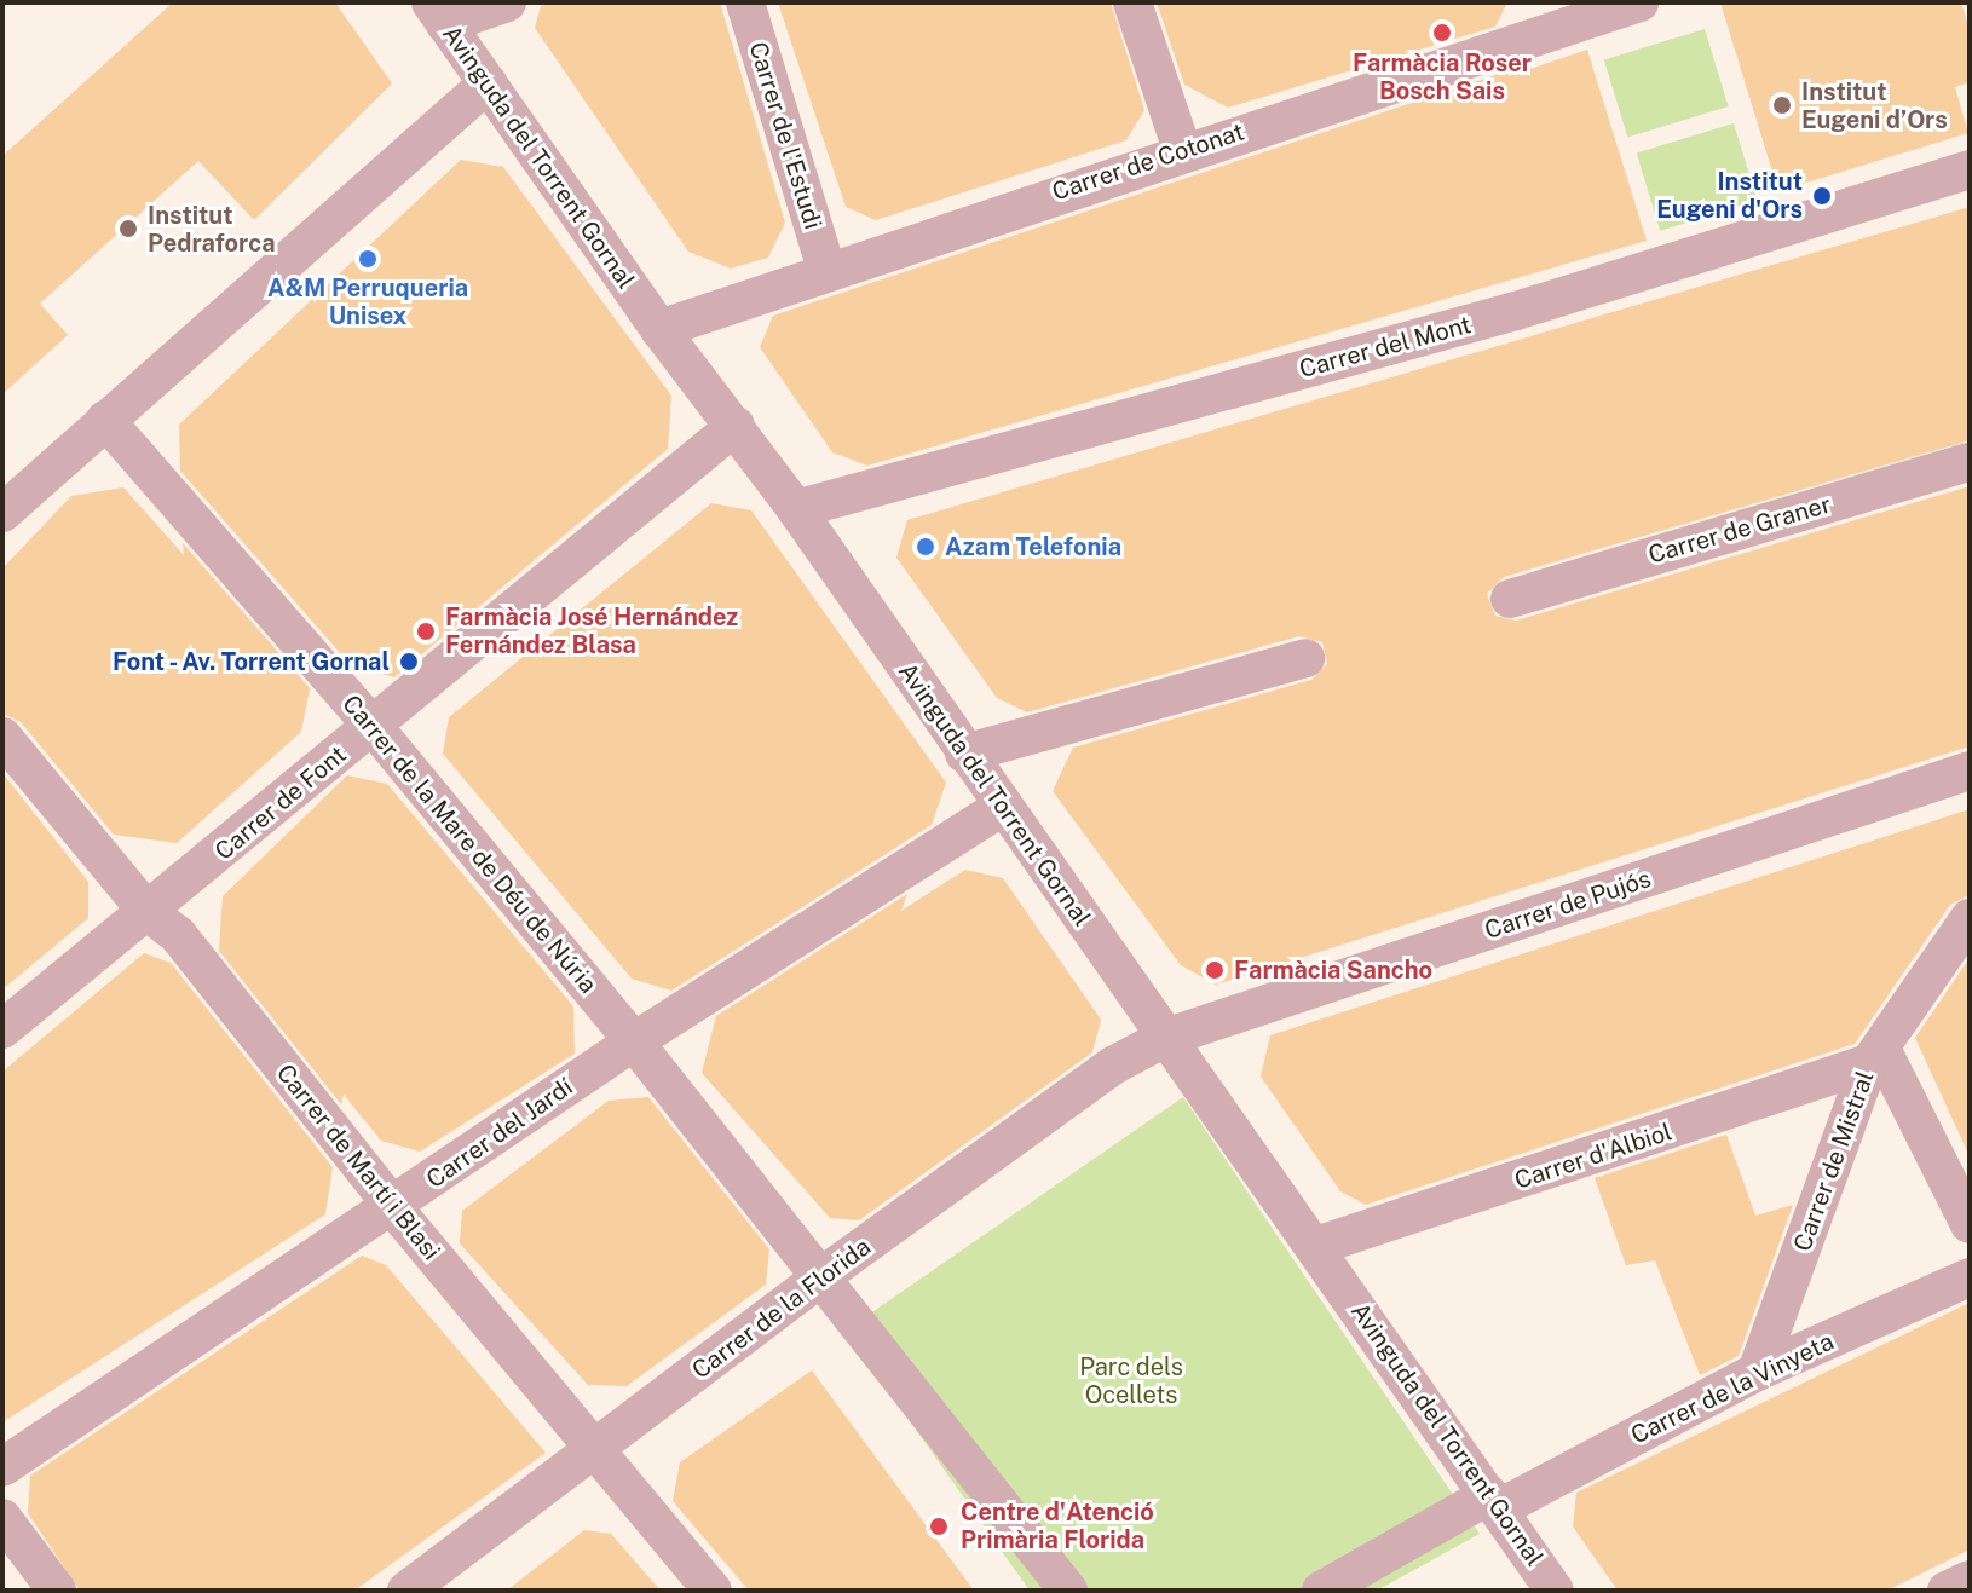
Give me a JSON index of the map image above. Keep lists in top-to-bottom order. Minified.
{"streets":{"street":["Carrer de l'Estudi","Avinguda del Torrent Gornal","Carrer de Cotonat","Carrer del Mont","Carrer de Graner","Carrer de Font","Carrer de la Mare de Déu de Núria","Carrer de Pujós","Carrer del Jardí","Carrer d'Albiol","Carrer de Mistral","Carrer de Martí i Blasi","Carrer de la Florida","Carrer de la Vinyeta"]},"crossings":[["Carrer de l'Estudi","Carrer de Cotonat"],["Avinguda del Torrent Gornal","Carrer de Cotonat"],["Avinguda del Torrent Gornal","Carrer del Mont"],["Avinguda del Torrent Gornal","Carrer de Font"],["Avinguda del Torrent Gornal","Carrer de Pujós"],["Avinguda del Torrent Gornal","Carrer del Jardí"],["Avinguda del Torrent Gornal","Carrer d'Albiol"],["Avinguda del Torrent Gornal","Carrer de la Florida"],["Avinguda del Torrent Gornal","Carrer de la Vinyeta"],["Carrer de Font","Carrer de la Mare de Déu de Núria"],["Carrer de Font","Carrer de Martí i Blasi"],["Carrer de la Mare de Déu de Núria","Carrer del Jardí"],["Carrer de la Mare de Déu de Núria","Carrer de la Florida"],["Carrer de Pujós","Carrer de la Florida"],["Carrer del Jardí","Carrer de Martí i Blasi"],["Carrer d'Albiol","Carrer de Mistral"],["Carrer de Mistral","Carrer de la Vinyeta"],["Carrer de Martí i Blasi","Carrer de la Florida"]],"parks":["Parc dels Ocellets"],"places":["Farmàcia Roser Bosch Sais","Institut Eugeni d’Ors","Institut Eugeni d'Ors","Institut Pedraforca","A&M Perruqueria Unisex","Azam Telefonia","Farmàcia José Hernández Fernández Blasa","Font - Av. Torrent Gornal","Farmàcia Sancho","Centre d'Atenció Primària Florida"]}
